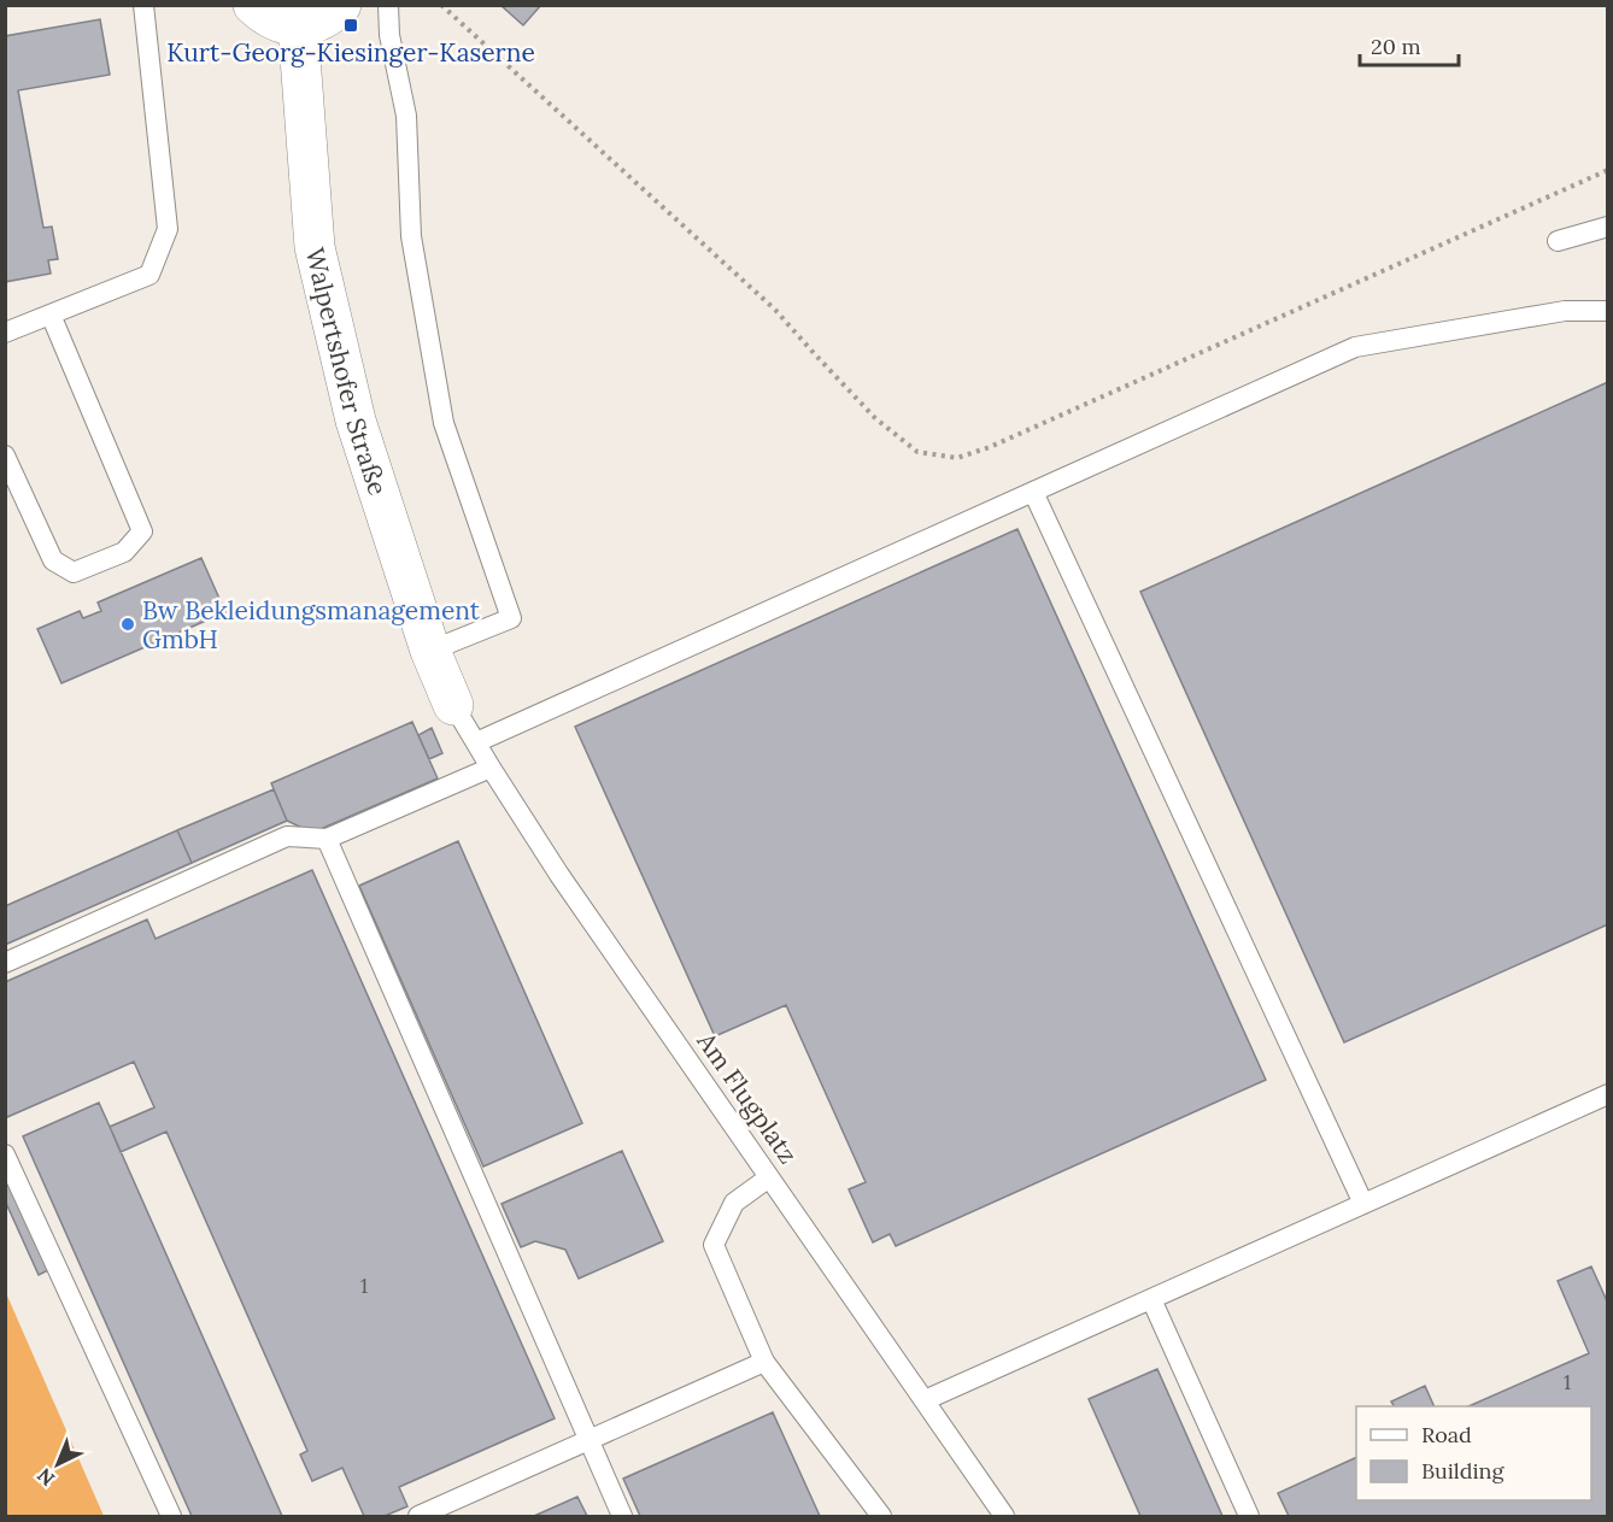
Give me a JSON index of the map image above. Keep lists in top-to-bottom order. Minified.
{"streets":{"street":["Walpertshofer Straße"],"lane":["Am Flugplatz"]},"crossings":[["Walpertshofer Straße","Am Flugplatz"]],"places":{"transit":["Kurt-Georg-Kiesinger-Kaserne"],"other":["Bw Bekleidungsmanagement GmbH"]},"house_numbers":["1","1"],"legend":["Road","Building"],"scale_bar":"20 m","north":"bottom left"}
